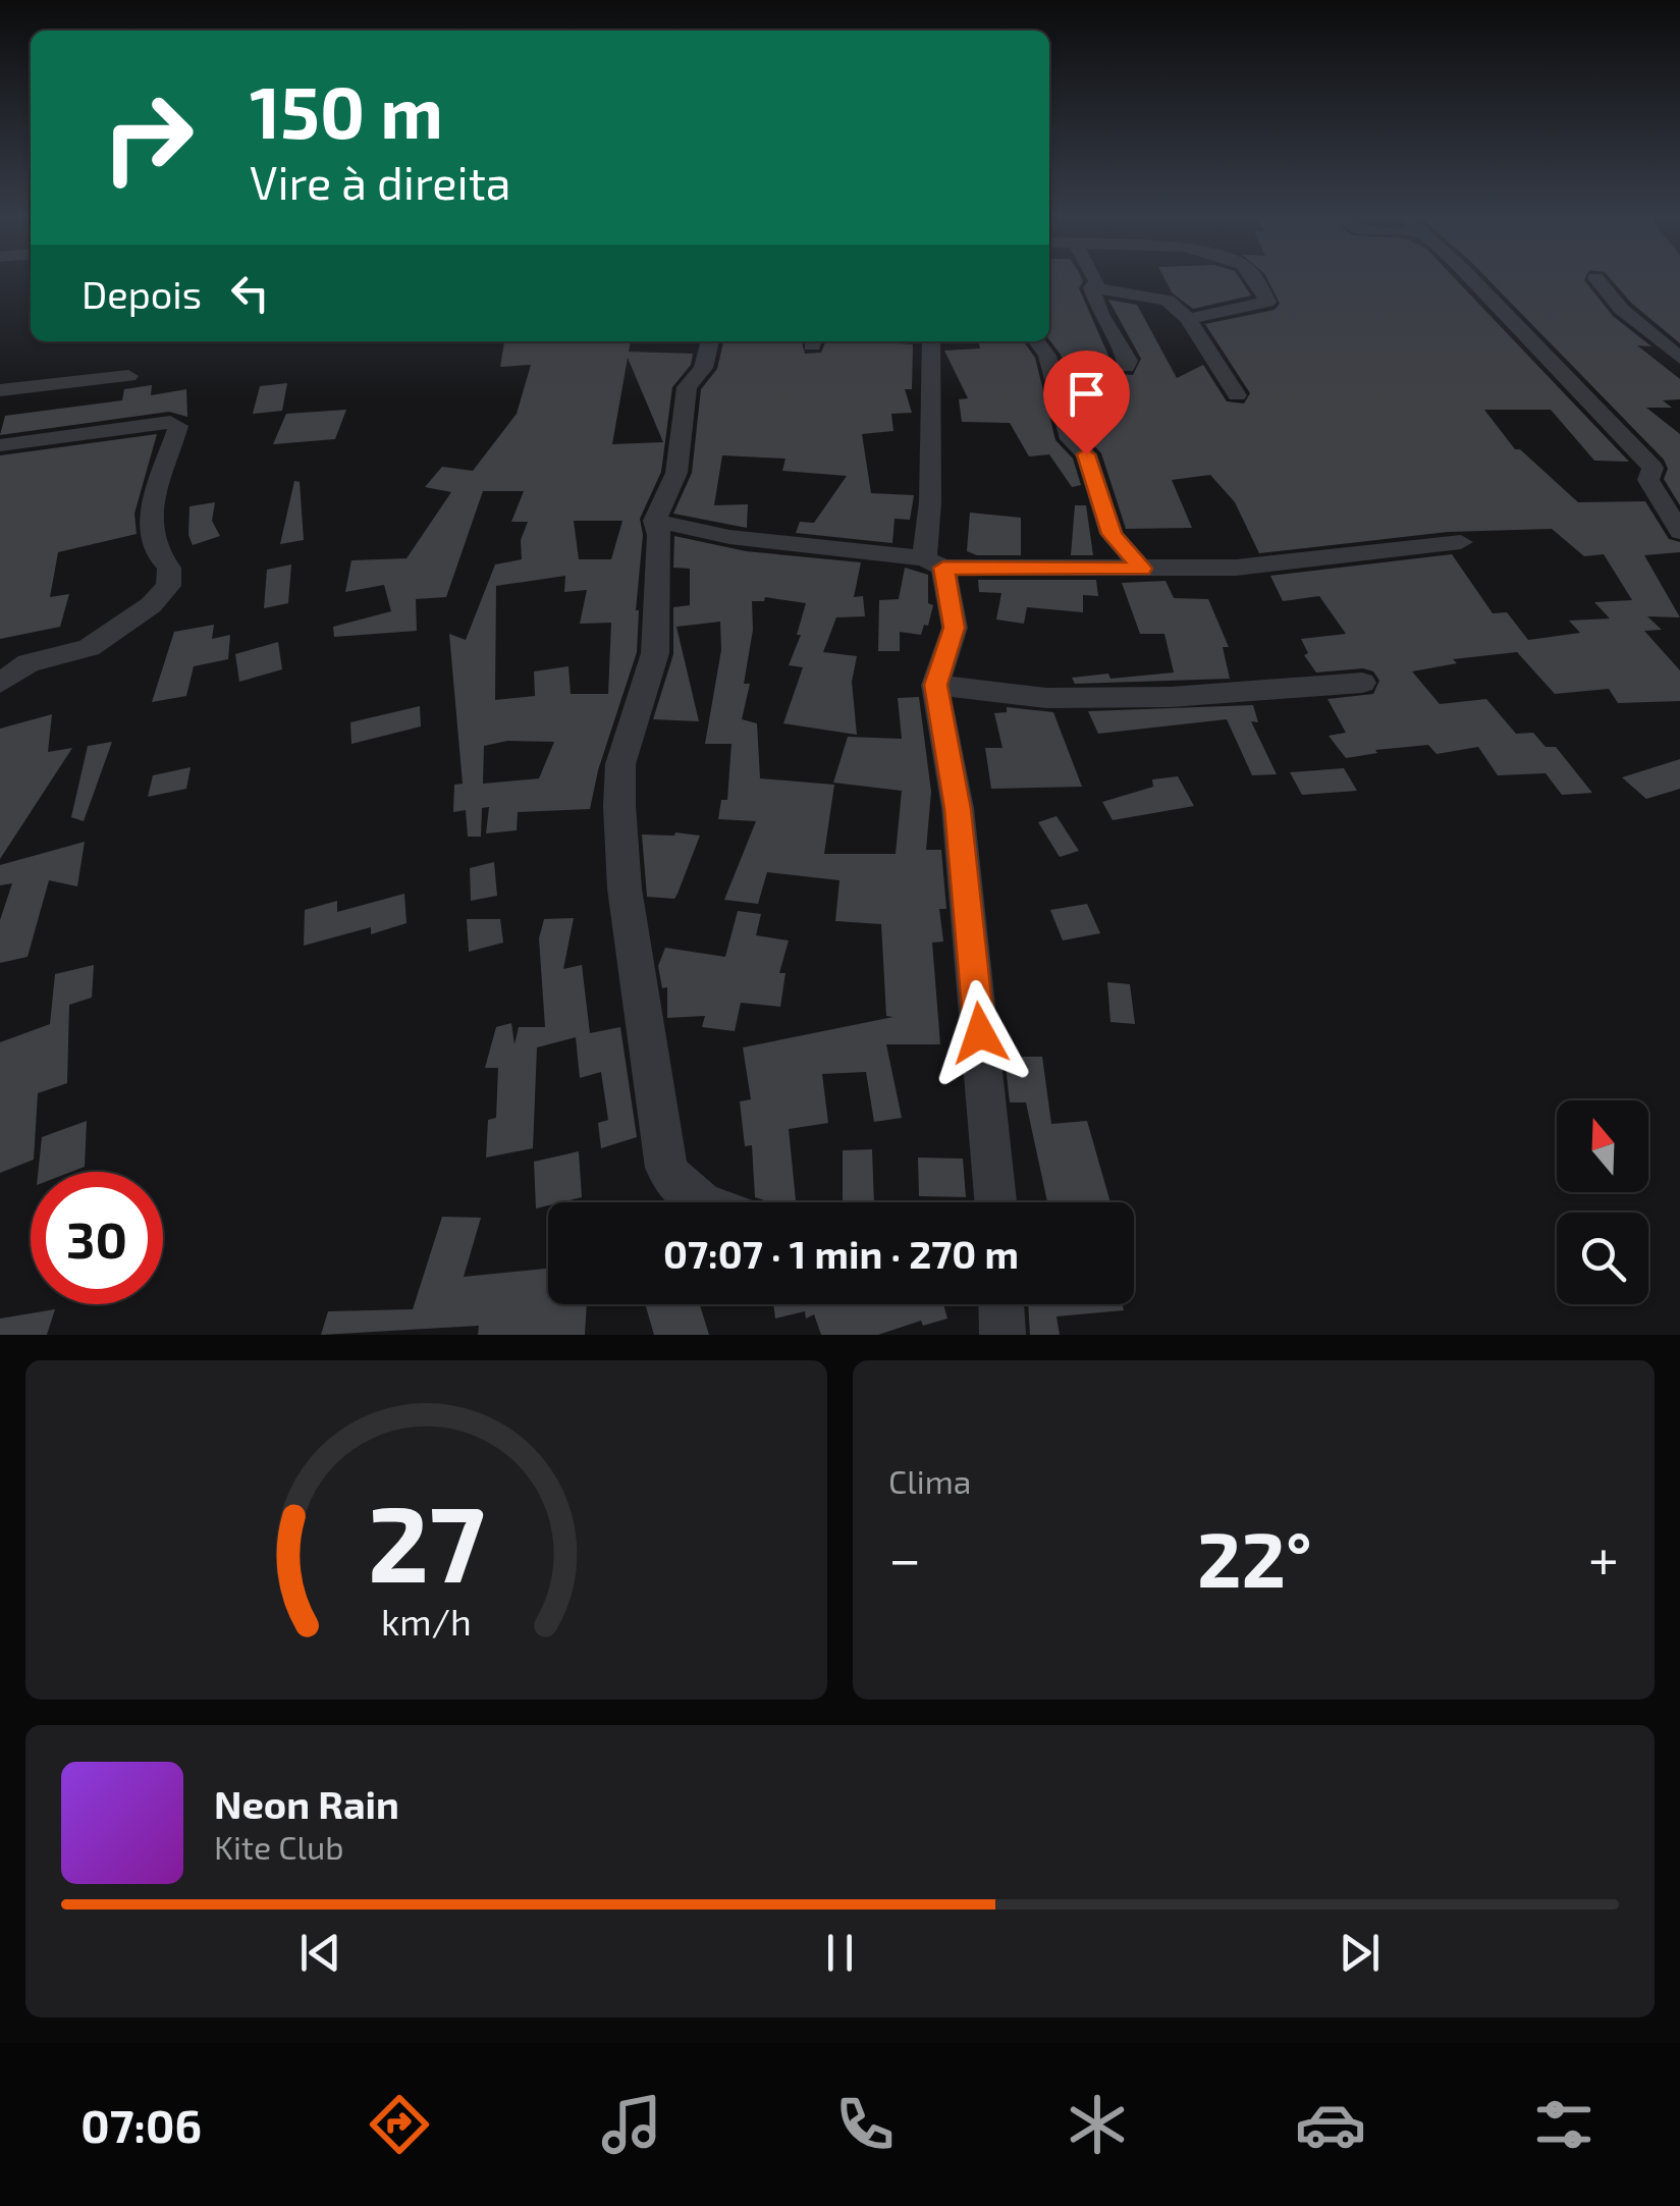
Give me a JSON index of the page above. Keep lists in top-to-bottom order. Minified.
{"north":"top","page":{"turn":["150 m","Vire à direita"],"then":"Depois","limit":"30","trip":"07:07 · 1 min · 270 m","tile":"Clima","heat":["−","22°","+"],"song":["Neon Rain","Kite Club"],"tabs":"07:06","gauge":["27","km/h"]}}
